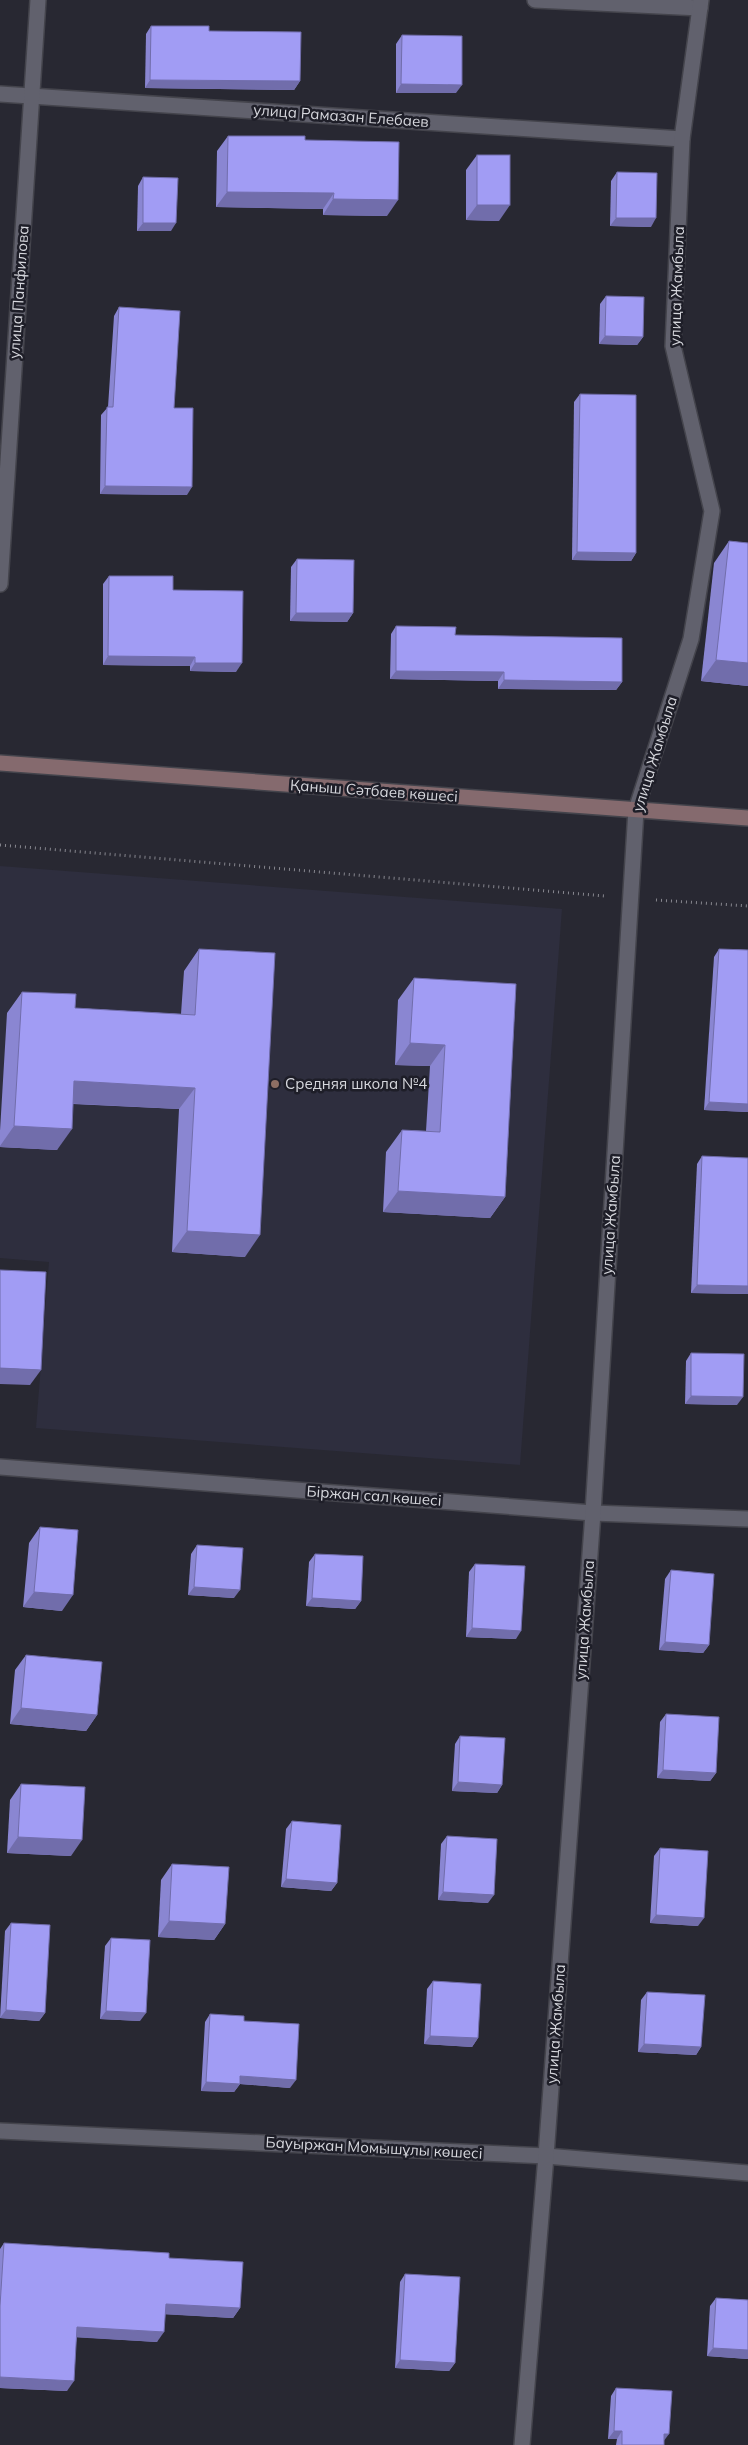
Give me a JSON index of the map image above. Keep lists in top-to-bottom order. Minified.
{"streets":{"street":["улица Рамазан Елебаев","улица Жамбыла","улица Панфилова","Қаныш Сәтбаев көшесі","Біржан сал көшесі","Бауыржан Момышұлы көшесі"]},"crossings":[["улица Рамазан Елебаев","улица Жамбыла"],["улица Рамазан Елебаев","улица Панфилова"],["улица Жамбыла","Қаныш Сәтбаев көшесі"],["улица Жамбыла","Біржан сал көшесі"],["улица Жамбыла","Бауыржан Момышұлы көшесі"]],"places":["Средняя школа №4"]}
